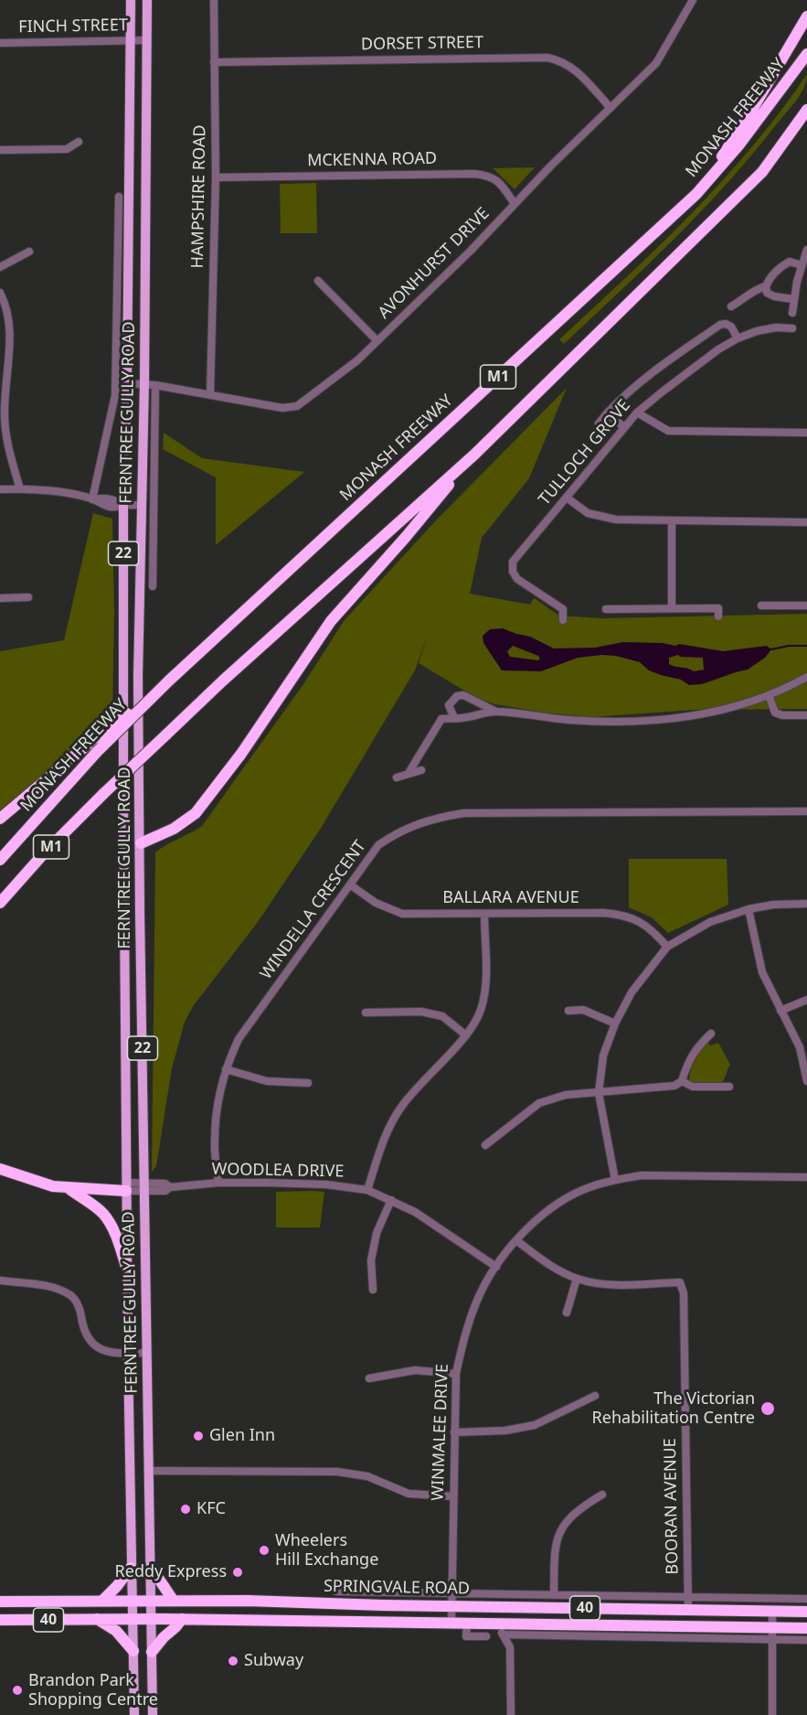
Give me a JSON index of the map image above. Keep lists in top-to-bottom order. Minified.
{"streets":{"highway":["MONASH FREEWAY","M1","SPRINGVALE ROAD","40"],"main road":["FERNTREE GULLY ROAD","22"],"street":["FINCH STREET","DORSET STREET","MCKENNA ROAD","HAMPSHIRE ROAD","AVONHURST DRIVE","TULLOCH GROVE","BALLARA AVENUE","WINDELLA CRESCENT","WOODLEA DRIVE","WINMALEE DRIVE","BOORAN AVENUE"]},"crossings":[["FINCH STREET","FERNTREE GULLY ROAD"],["DORSET STREET","HAMPSHIRE ROAD"],["DORSET STREET","AVONHURST DRIVE"],["MCKENNA ROAD","HAMPSHIRE ROAD"],["MCKENNA ROAD","AVONHURST DRIVE"],["HAMPSHIRE ROAD","AVONHURST DRIVE"],["AVONHURST DRIVE","FERNTREE GULLY ROAD"],["FERNTREE GULLY ROAD","WOODLEA DRIVE"],["FERNTREE GULLY ROAD","SPRINGVALE ROAD"],["BALLARA AVENUE","WINDELLA CRESCENT"],["WINDELLA CRESCENT","WOODLEA DRIVE"],["WOODLEA DRIVE","WINMALEE DRIVE"],["WINMALEE DRIVE","BOORAN AVENUE"],["WINMALEE DRIVE","SPRINGVALE ROAD"],["BOORAN AVENUE","SPRINGVALE ROAD"]],"places":["The Victorian Rehabilitation Centre","Glen Inn","KFC","Wheelers Hill Exchange","Reddy Express","Subway","Brandon Park Shopping Centre"]}
